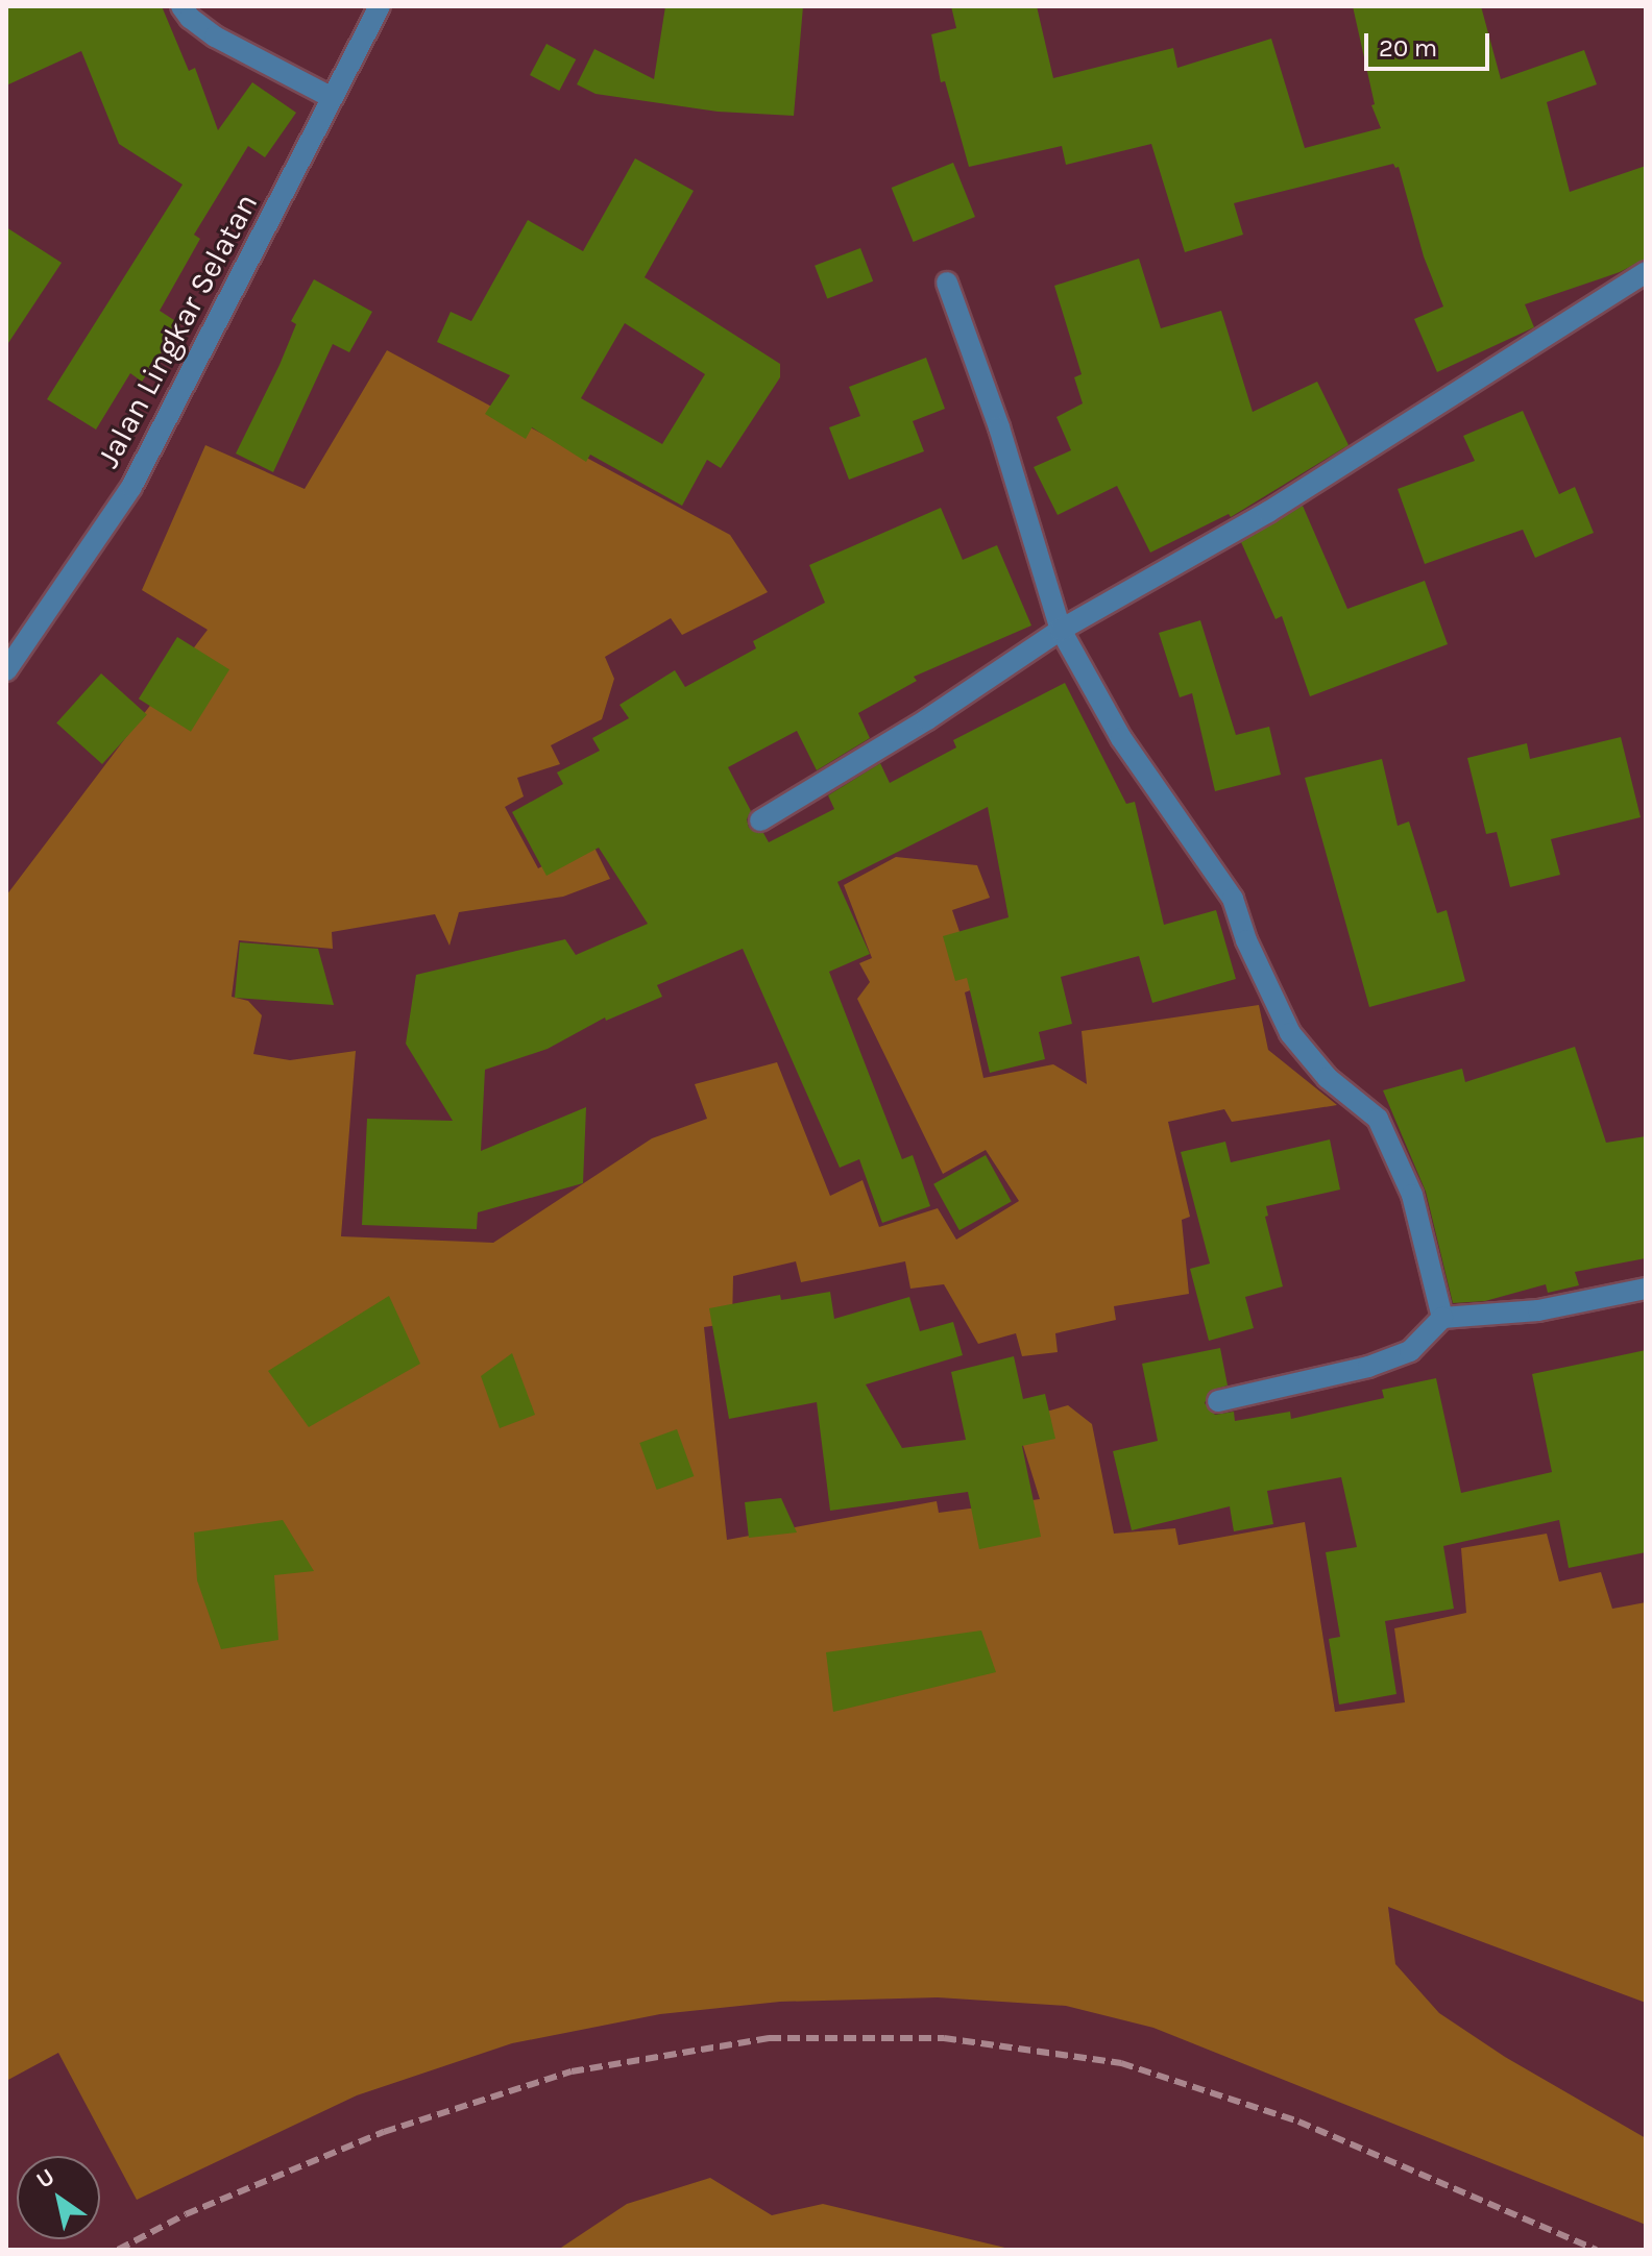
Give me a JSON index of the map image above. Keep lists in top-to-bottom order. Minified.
{"streets":{"street":["Jalan Lingkar Selatan"]},"scale_bar":"20 m","north":"top left"}
